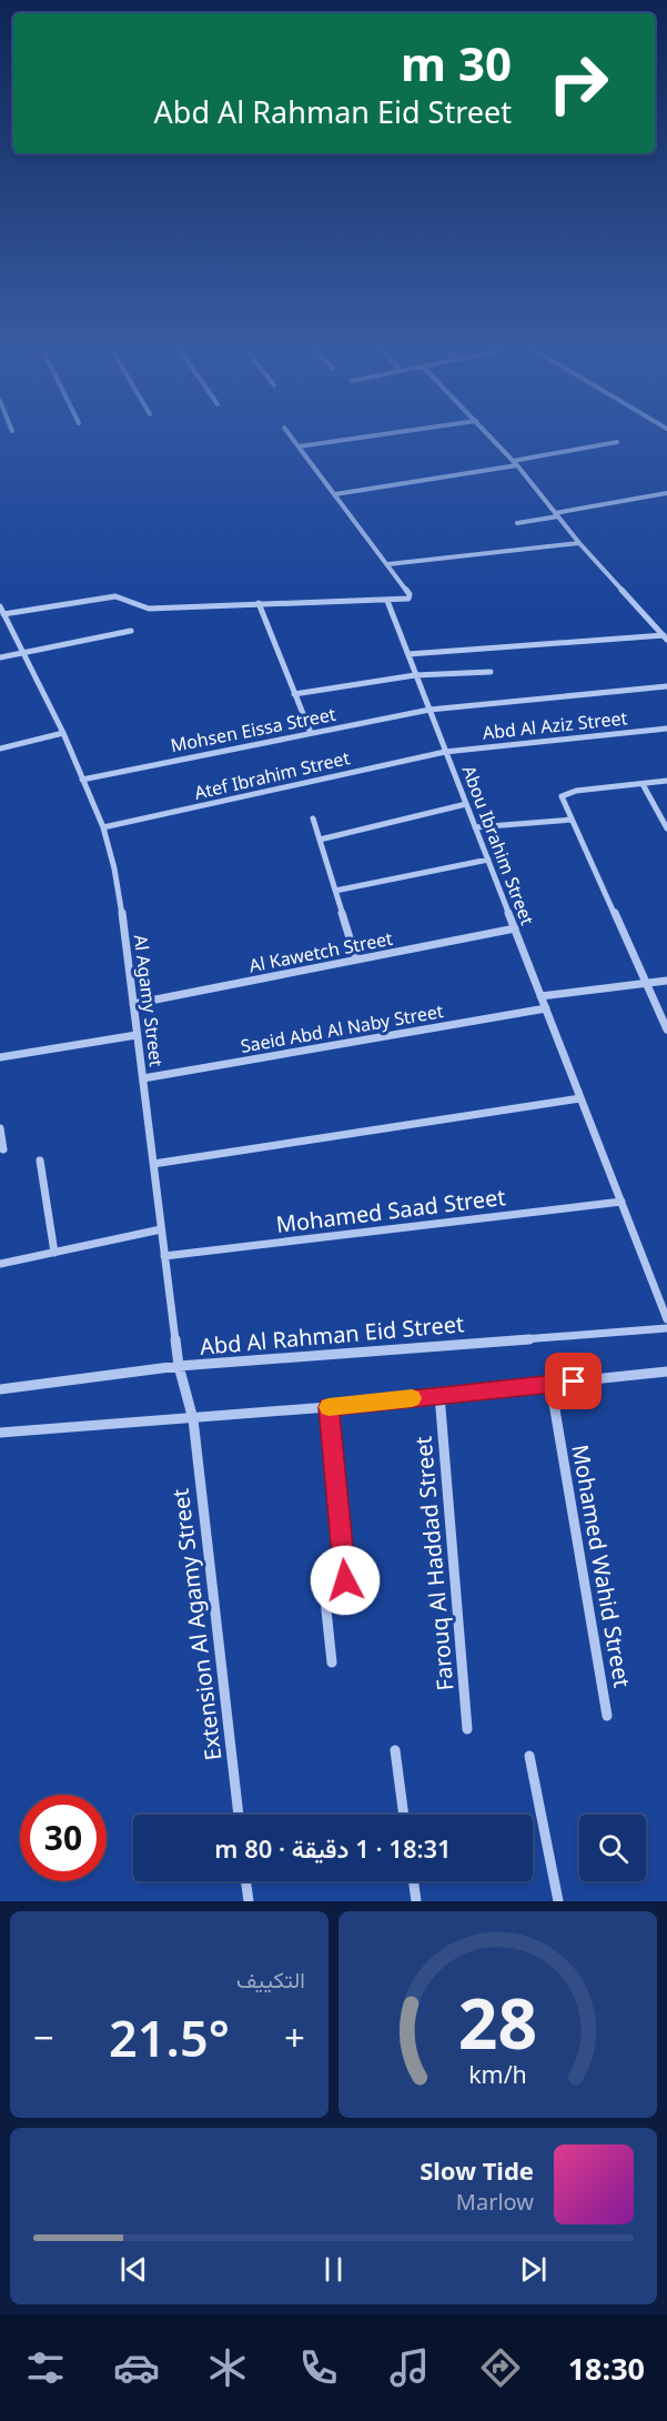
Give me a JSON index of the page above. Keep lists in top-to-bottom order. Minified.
{"streets":{"street":["Abd Al Aziz Street","Mohsen Eissa Street","Atef Ibrahim Street","Abou Ibrahim Street","Al Kawetch Street","Al Agamy Street","Saeid Abd Al Naby Street","Mohamed Saad Street","Abd Al Rahman Eid Street","Farouq Al Haddad Street","Mohamed Wahid Street","Extension Al Agamy Street"]},"crossings":[["Abd Al Aziz Street","Atef Ibrahim Street"],["Abd Al Aziz Street","Abou Ibrahim Street"],["Mohsen Eissa Street","Abou Ibrahim Street"],["Mohsen Eissa Street","Al Agamy Street"],["Atef Ibrahim Street","Abou Ibrahim Street"],["Atef Ibrahim Street","Al Agamy Street"],["Abou Ibrahim Street","Al Kawetch Street"],["Abou Ibrahim Street","Saeid Abd Al Naby Street"],["Abou Ibrahim Street","Mohamed Saad Street"],["Al Kawetch Street","Al Agamy Street"],["Al Agamy Street","Saeid Abd Al Naby Street"],["Al Agamy Street","Mohamed Saad Street"],["Al Agamy Street","Abd Al Rahman Eid Street"],["Al Agamy Street","Extension Al Agamy Street"]],"page":{"turn":["30 m","Abd Al Rahman Eid Street"],"limit":"30","trip":"18:31 · 1 دقيقة · 80 m","tile":"التكييف","heat":["−","21.5°","+"],"song":["Slow Tide","Marlow"],"tabs":"18:30","gauge":["28","km/h"]}}
